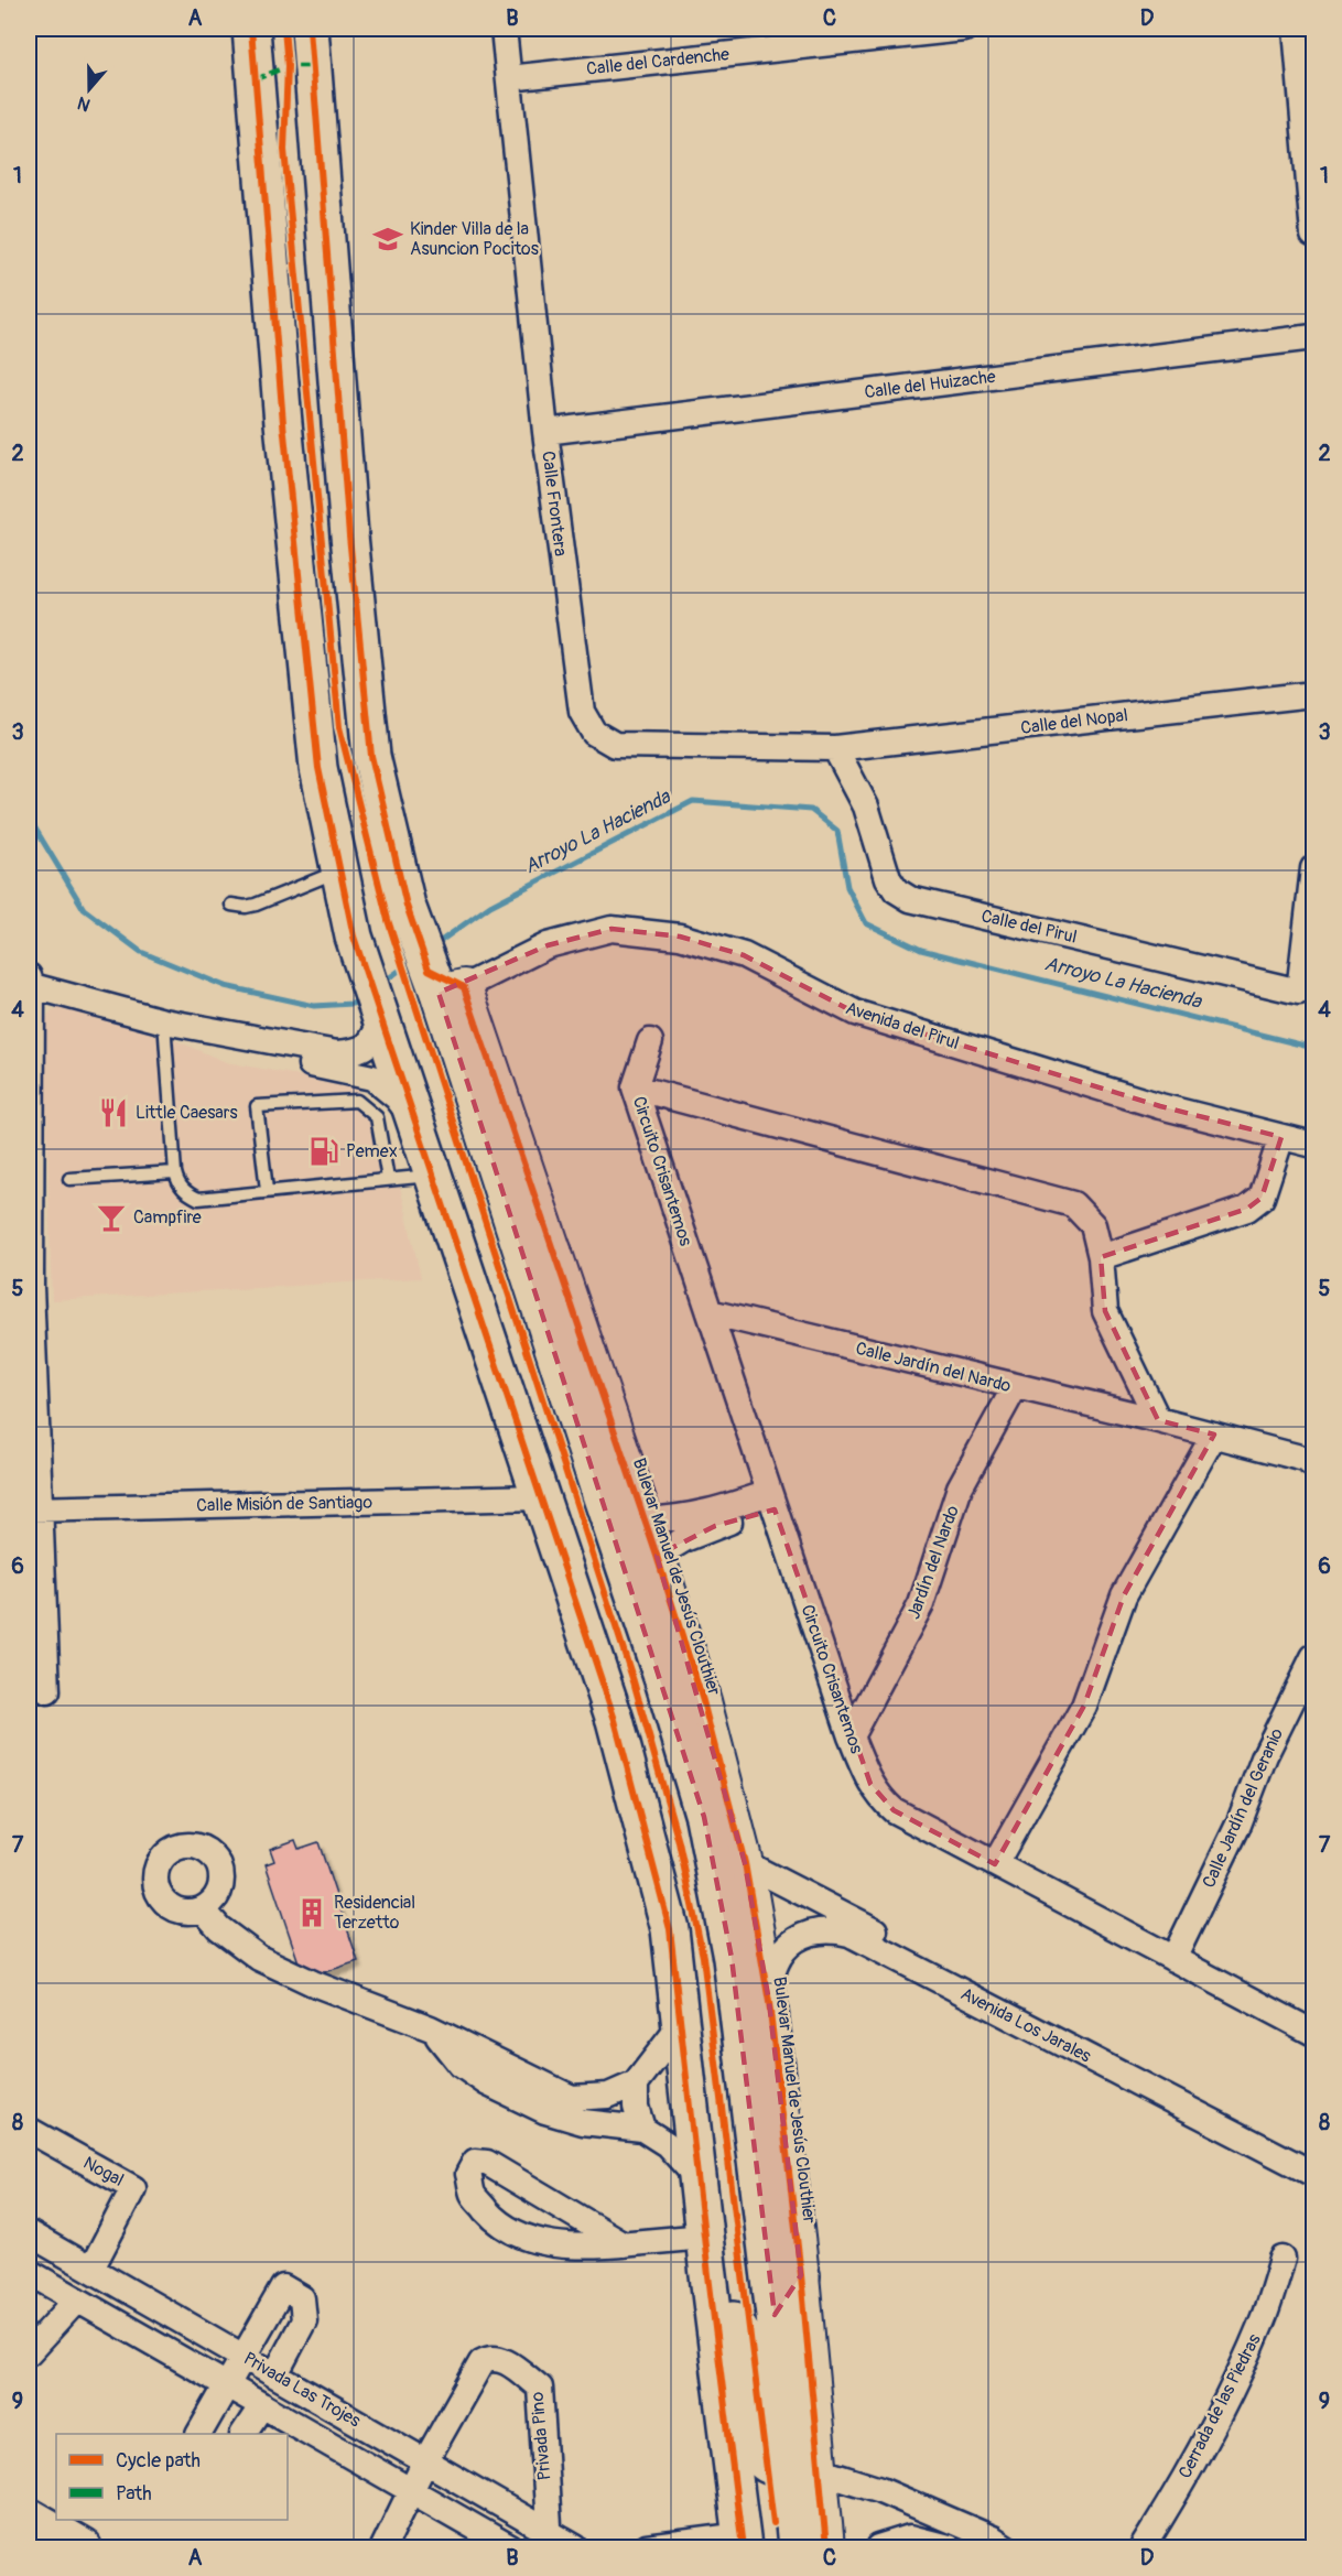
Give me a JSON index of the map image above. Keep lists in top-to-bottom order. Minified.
{"streets":{"street":["Calle del Cardenche","Calle del Huizache","Calle Frontera","Calle del Nopal","Calle del Pirul","Avenida del Pirul","Circuito Crisantemos","Calle Jardín del Nardo","Calle Misión de Santiago","Jardín del Nardo","Bulevar Manuel de Jesús Clouthier","Calle Jardín del Geranio","Avenida Los Jarales","Nogal","Privada Las Trojes","Cerrada de las Piedras","Privada Pino"]},"crossings":[["Calle del Cardenche","Calle Frontera"],["Calle del Huizache","Calle Frontera"],["Calle Frontera","Calle del Nopal"],["Calle Frontera","Calle del Pirul"],["Calle del Nopal","Calle del Pirul"],["Avenida del Pirul","Bulevar Manuel de Jesús Clouthier"],["Circuito Crisantemos","Calle Jardín del Nardo"],["Circuito Crisantemos","Jardín del Nardo"],["Circuito Crisantemos","Calle Jardín del Geranio"],["Calle Jardín del Nardo","Jardín del Nardo"],["Bulevar Manuel de Jesús Clouthier","Avenida Los Jarales"],["Nogal","Privada Las Trojes"],["Privada Las Trojes","Privada Pino"]],"water":["Arroyo La Hacienda"],"places":{"school or university":["Kinder Villa de la Asuncion Pocitos"],"restaurant":["Little Caesars"],"fuel station":["Pemex"],"bar":["Campfire"],"building":["Residencial Terzetto"]},"legend":["Cycle path","Path"],"north":"bottom","grid":{"columns":["A","B","C","D"],"rows":["1","2","3","4","5","6","7","8","9"]}}
